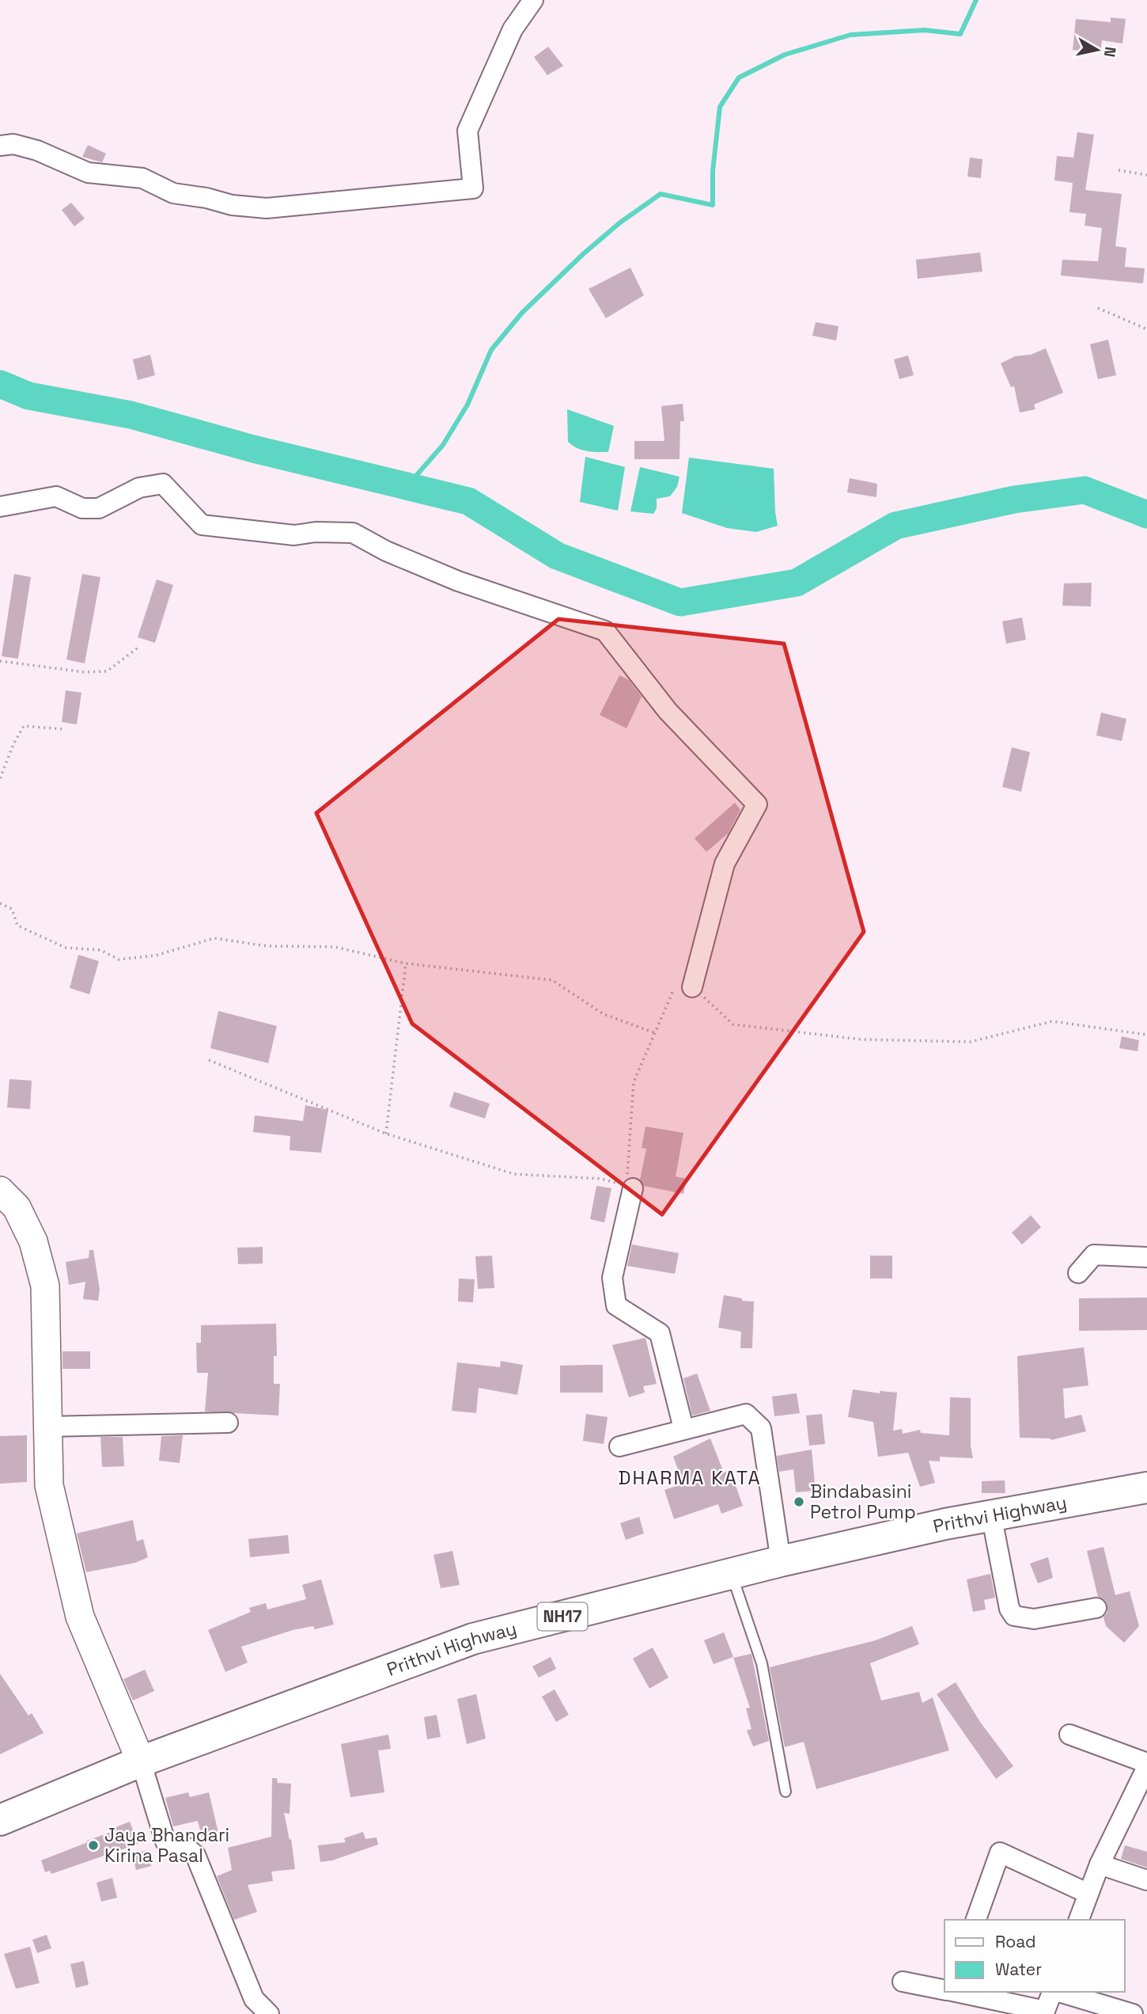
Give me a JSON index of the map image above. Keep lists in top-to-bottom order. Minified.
{"streets":{"highway":["Prithvi Highway","NH17"]},"districts":["DHARMA KATA"],"places":["Bindabasini Petrol Pump","Jaya Bhandari Kirina Pasal"],"legend":["Road","Water"],"north":"right"}
